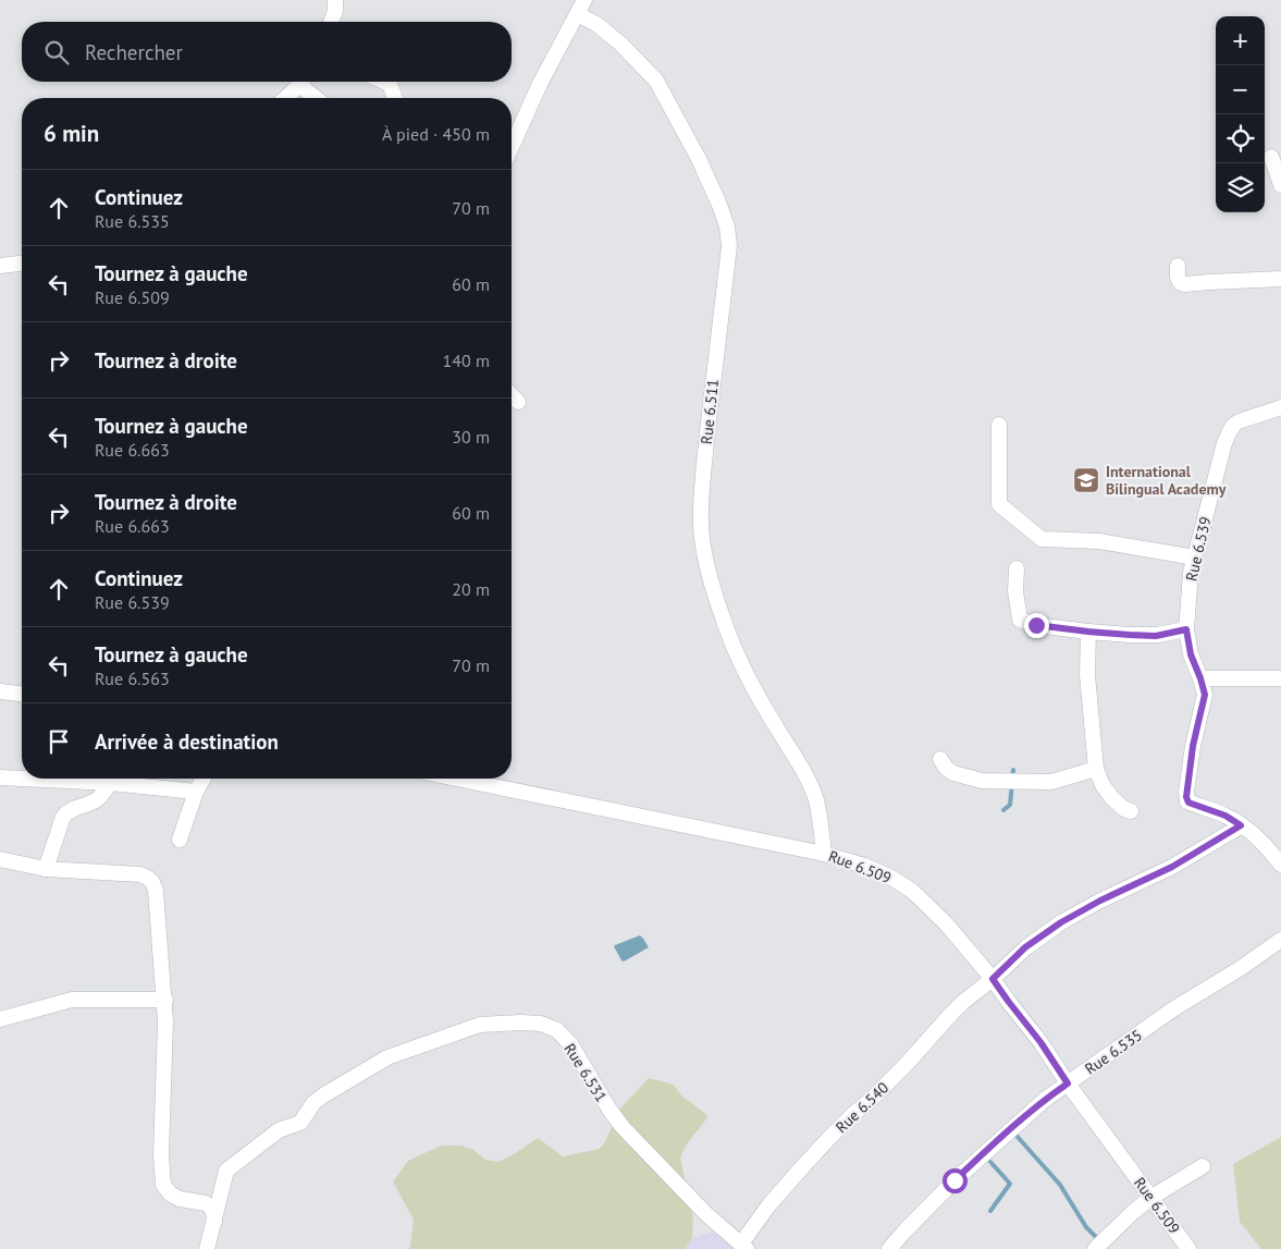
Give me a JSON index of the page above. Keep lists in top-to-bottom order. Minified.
{"streets":{"street":["Rue 6.511","Rue 6.539","Rue 6.509","Rue 6.535","Rue 6.531","Rue 6.540"]},"crossings":[["Rue 6.511","Rue 6.509"],["Rue 6.539","Rue 6.540"],["Rue 6.509","Rue 6.535"],["Rue 6.509","Rue 6.540"],["Rue 6.531","Rue 6.540"]],"places":{"school or university":["International Bilingual Academy"]},"page":{"map_buttons":["+","−"],"search":"Rechercher","heading":["6 min","À pied · 450 m"],"list":[["Continuez","Rue 6.535","70 m"],["Tournez à gauche","Rue 6.509","60 m"],["Tournez à droite","140 m"],["Tournez à gauche","Rue 6.663","30 m"],["Tournez à droite","Rue 6.663","60 m"],["Continuez","Rue 6.539","20 m"],["Tournez à gauche","Rue 6.563","70 m"],"Arrivée à destination"]}}
